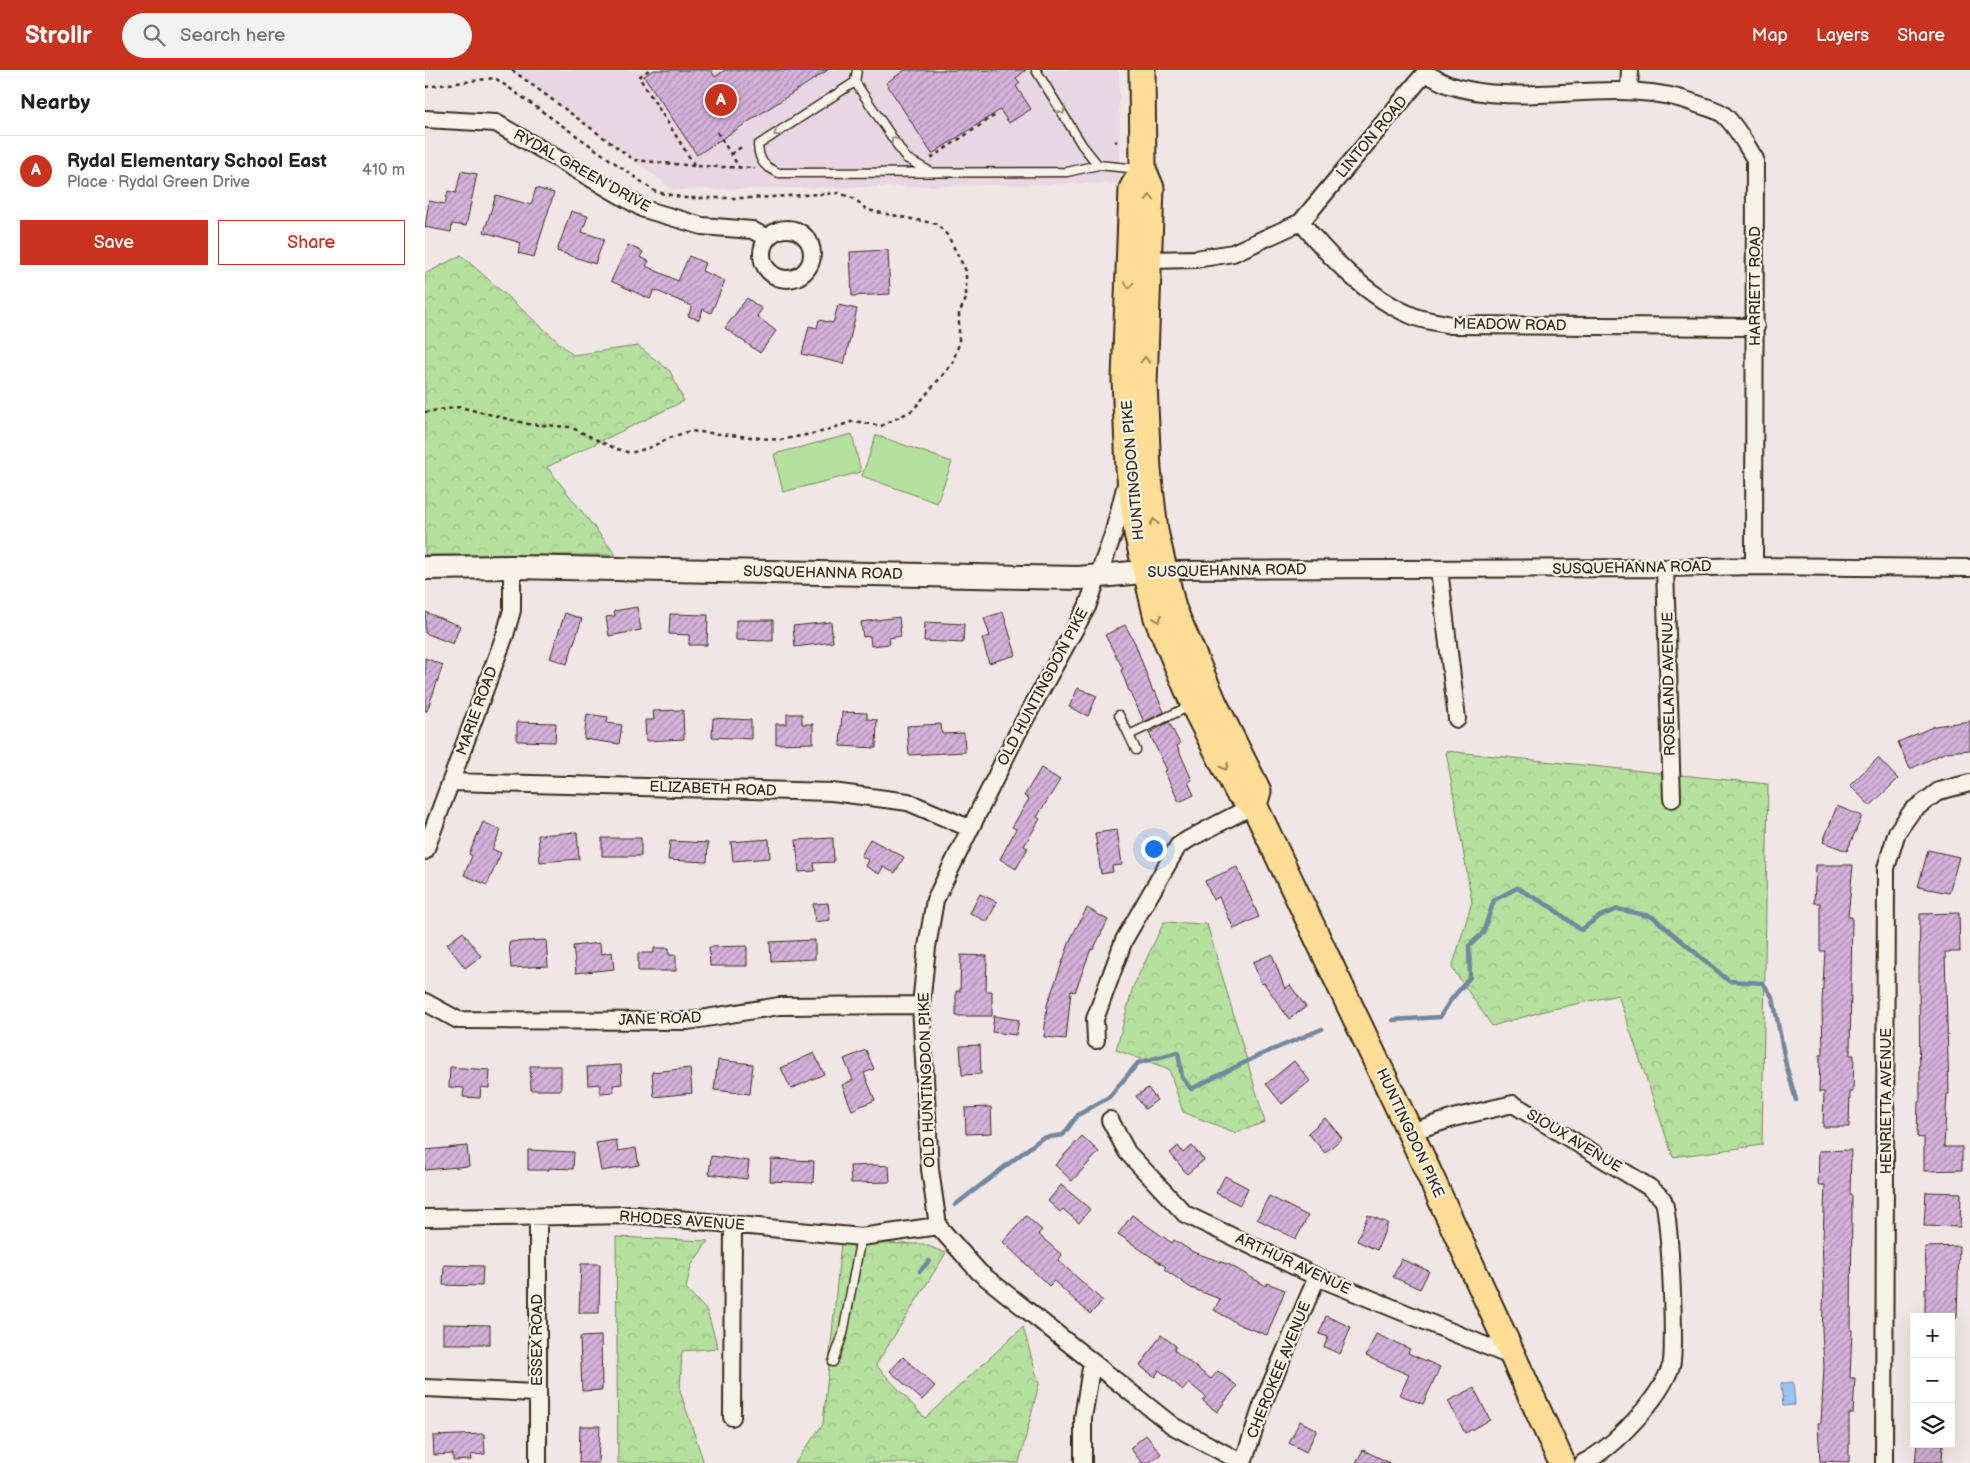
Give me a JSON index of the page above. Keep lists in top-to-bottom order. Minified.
{"streets":{"main road":["HUNTINGDON PIKE","SUSQUEHANNA ROAD"],"street":["LINTON ROAD","RYDAL GREEN DRIVE","HARRIETT ROAD","MEADOW ROAD","ROSELAND AVENUE","OLD HUNTINGDON PIKE","MARIE ROAD","ELIZABETH ROAD","JANE ROAD","HENRIETTA AVENUE","SIOUX AVENUE","RHODES AVENUE","ARTHUR AVENUE","ESSEX ROAD","CHEROKEE AVENUE"]},"crossings":[["LINTON ROAD","HARRIETT ROAD"],["LINTON ROAD","MEADOW ROAD"],["LINTON ROAD","HUNTINGDON PIKE"],["HARRIETT ROAD","MEADOW ROAD"],["HARRIETT ROAD","SUSQUEHANNA ROAD"],["HUNTINGDON PIKE","SUSQUEHANNA ROAD"],["HUNTINGDON PIKE","OLD HUNTINGDON PIKE"],["HUNTINGDON PIKE","SIOUX AVENUE"],["HUNTINGDON PIKE","ARTHUR AVENUE"],["SUSQUEHANNA ROAD","ROSELAND AVENUE"],["SUSQUEHANNA ROAD","OLD HUNTINGDON PIKE"],["SUSQUEHANNA ROAD","MARIE ROAD"],["OLD HUNTINGDON PIKE","ELIZABETH ROAD"],["OLD HUNTINGDON PIKE","JANE ROAD"],["OLD HUNTINGDON PIKE","RHODES AVENUE"],["MARIE ROAD","ELIZABETH ROAD"],["RHODES AVENUE","ESSEX ROAD"],["ARTHUR AVENUE","CHEROKEE AVENUE"]],"page":{"header":"Strollr","search":"Search here","nav":["Map","Layers","Share"],"heading":"Nearby","pins":"A","list":[{"mark":"A","name":"Rydal Elementary School East","note":"Place · Rydal Green Drive","value":"410 m"}],"buttons":["Save","Share"],"map_buttons":["+","−"]}}
